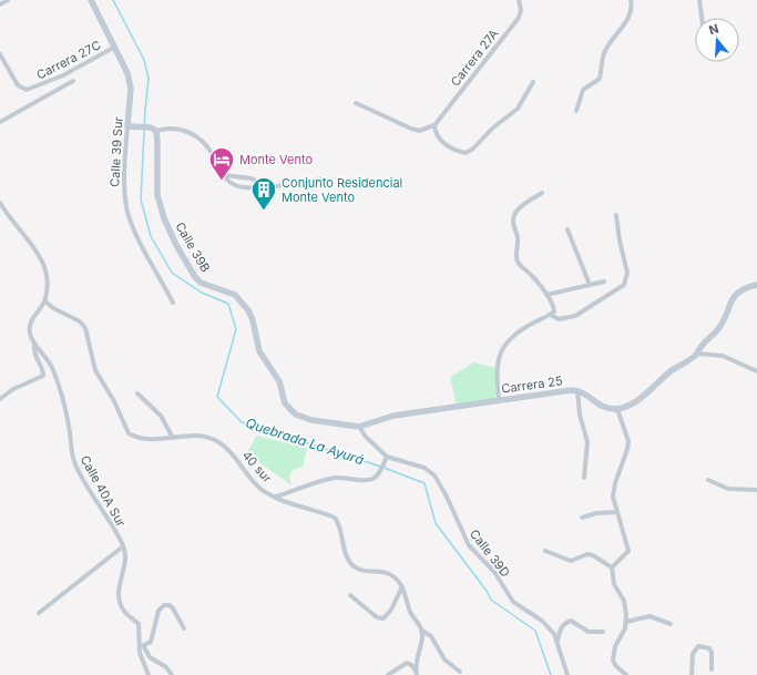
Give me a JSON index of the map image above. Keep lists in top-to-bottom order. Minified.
{"streets":{"street":["Carrera 27A","Carrera 27C","Calle 39 Sur","Calle 39B","Carrera 25","40 sur","Calle 40A Sur","Calle 39D"]},"crossings":[["Carrera 27C","Calle 39 Sur"],["Calle 39B","Carrera 25"]],"water":["Quebrada La Ayurá"],"places":{"hotel":["Monte Vento"],"building":["Conjunto Residencial Monte Vento"]},"north":"top"}
